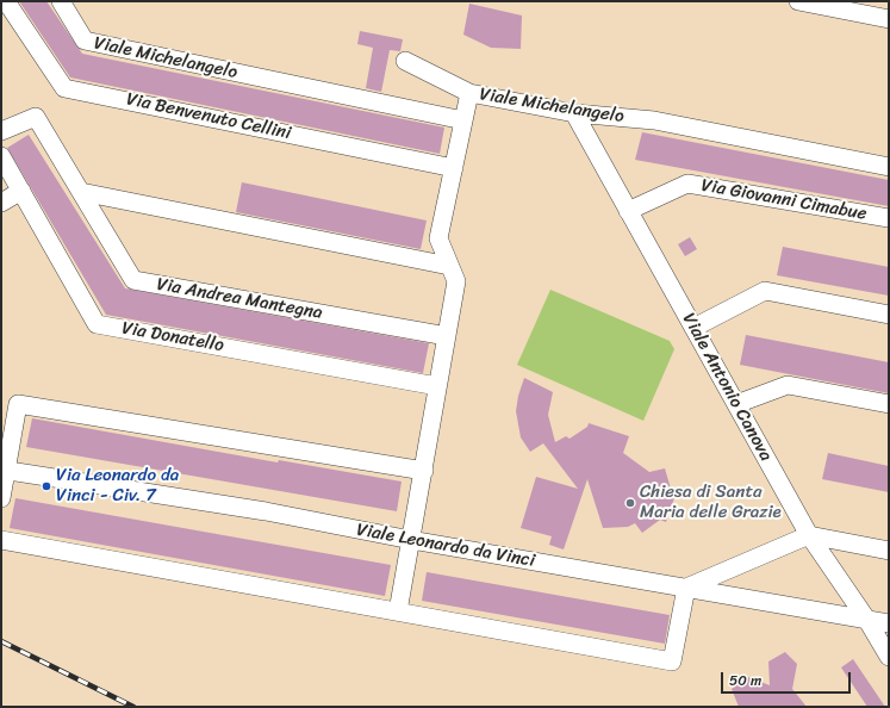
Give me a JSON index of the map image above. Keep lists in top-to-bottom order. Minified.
{"streets":{"street":["Viale Michelangelo","Via Benvenuto Cellini","Via Giovanni Cimabue","Via Andrea Mantegna","Via Donatello","Viale Antonio Canova","Viale Leonardo da Vinci"]},"crossings":[["Viale Michelangelo","Viale Antonio Canova"],["Via Giovanni Cimabue","Viale Antonio Canova"],["Viale Antonio Canova","Viale Leonardo da Vinci"]],"places":["Via Leonardo da Vinci - Civ. 7","Chiesa di Santa Maria delle Grazie"],"scale_bar":"50 m"}
